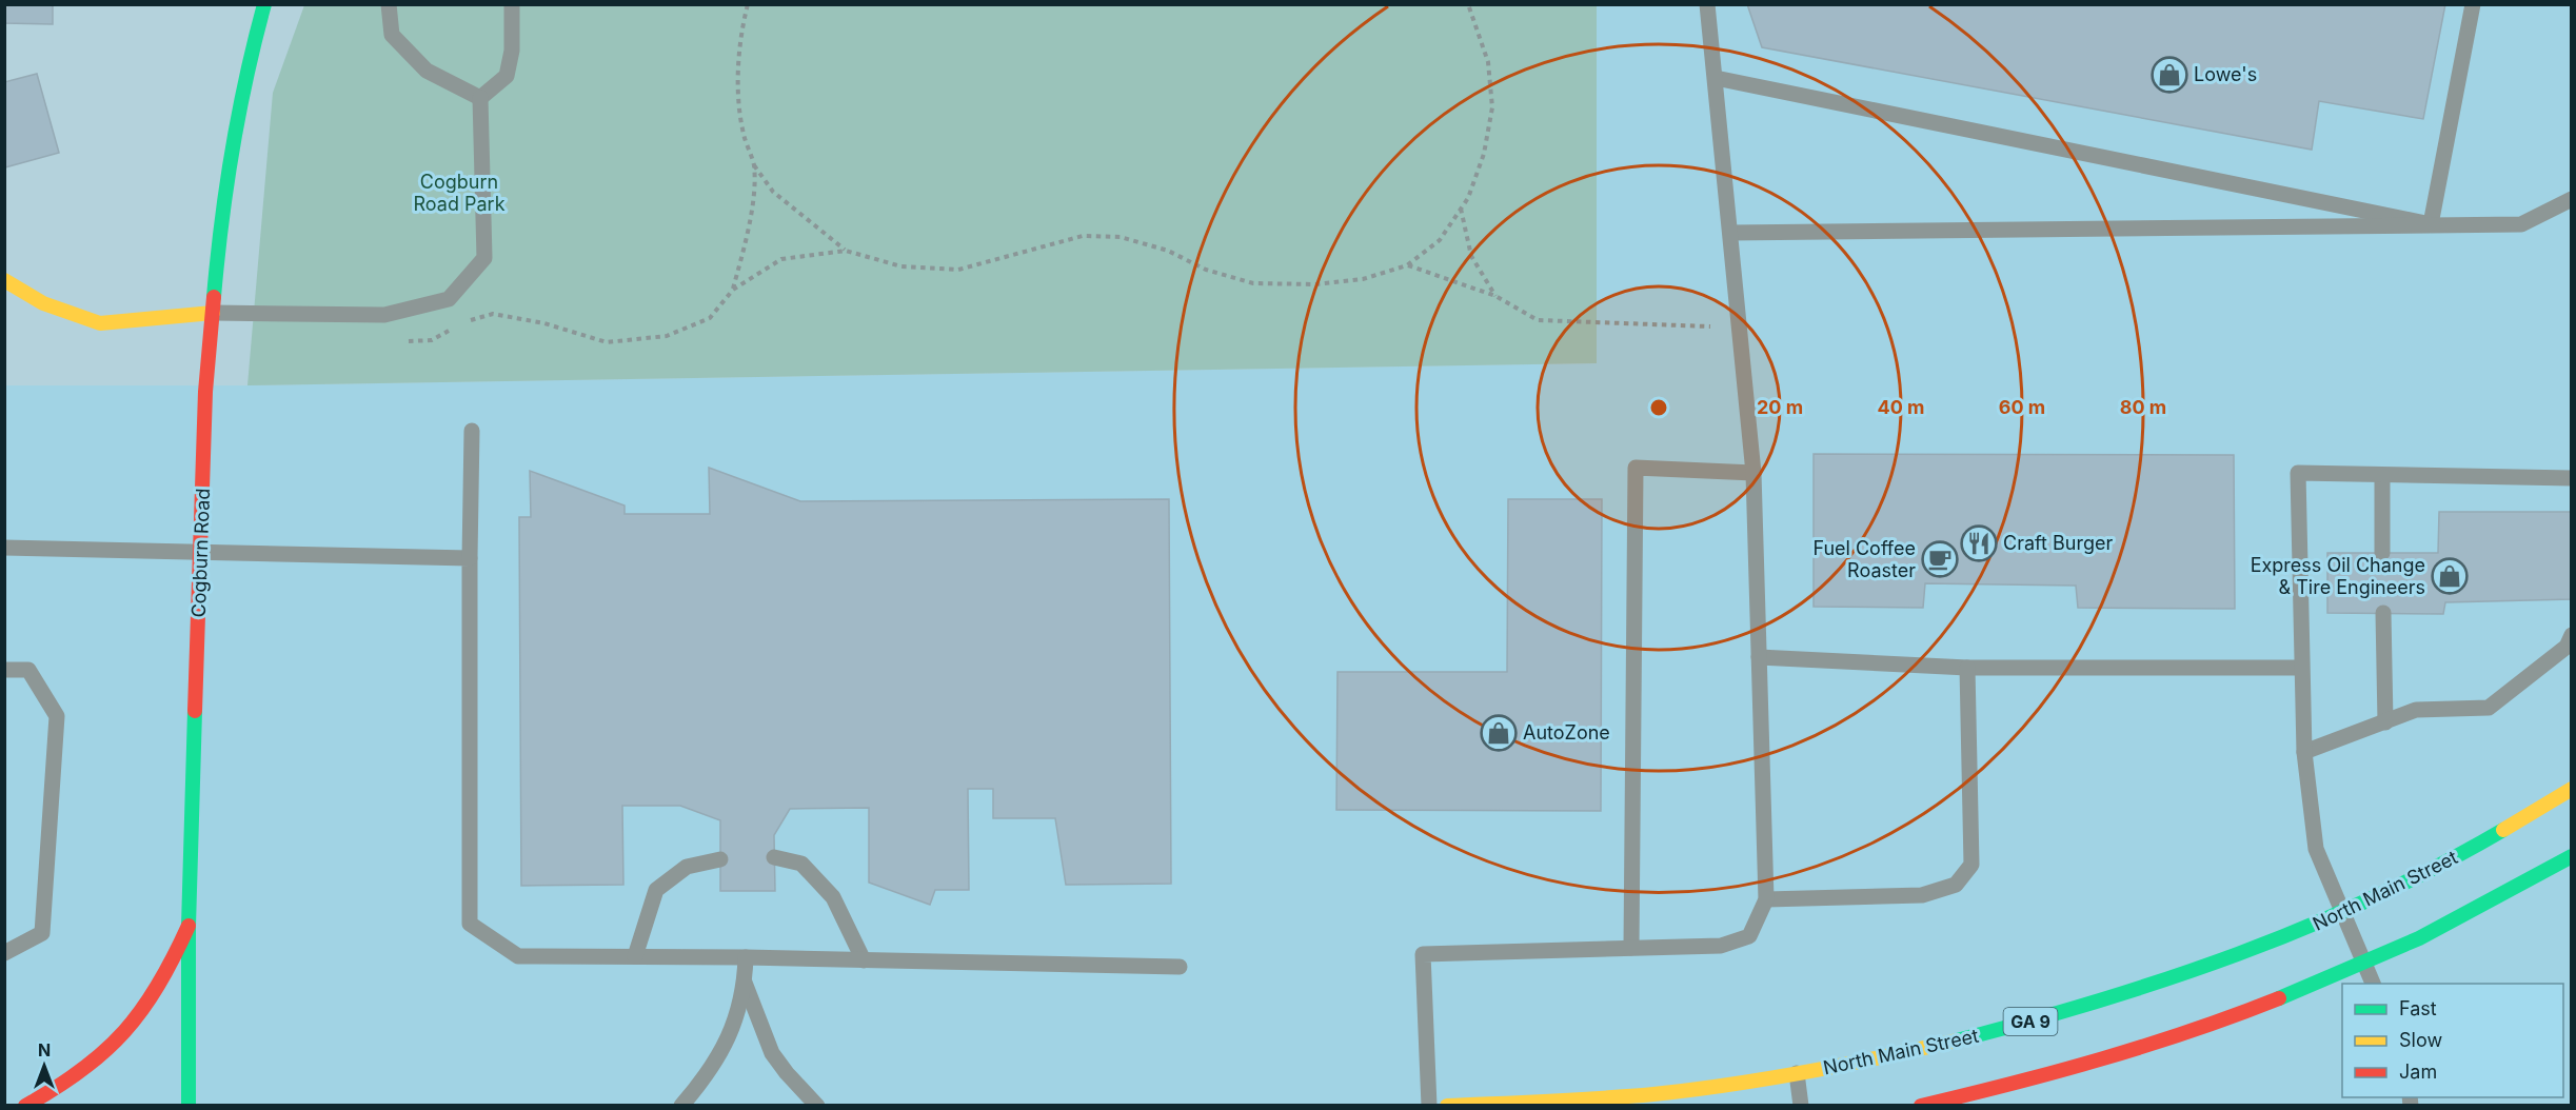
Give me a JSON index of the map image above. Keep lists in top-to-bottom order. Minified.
{"streets":{"main road":["Cogburn Road","North Main Street","GA 9"]},"parks":["Cogburn Road Park"],"places":{"shop":["Lowe's","Express Oil Change & Tire Engineers","AutoZone"],"restaurant":["Craft Burger"],"cafe":["Fuel Coffee Roaster"]},"legend":["Fast","Slow","Jam"],"north":"top","rings":["20 m","40 m","60 m","80 m"]}
